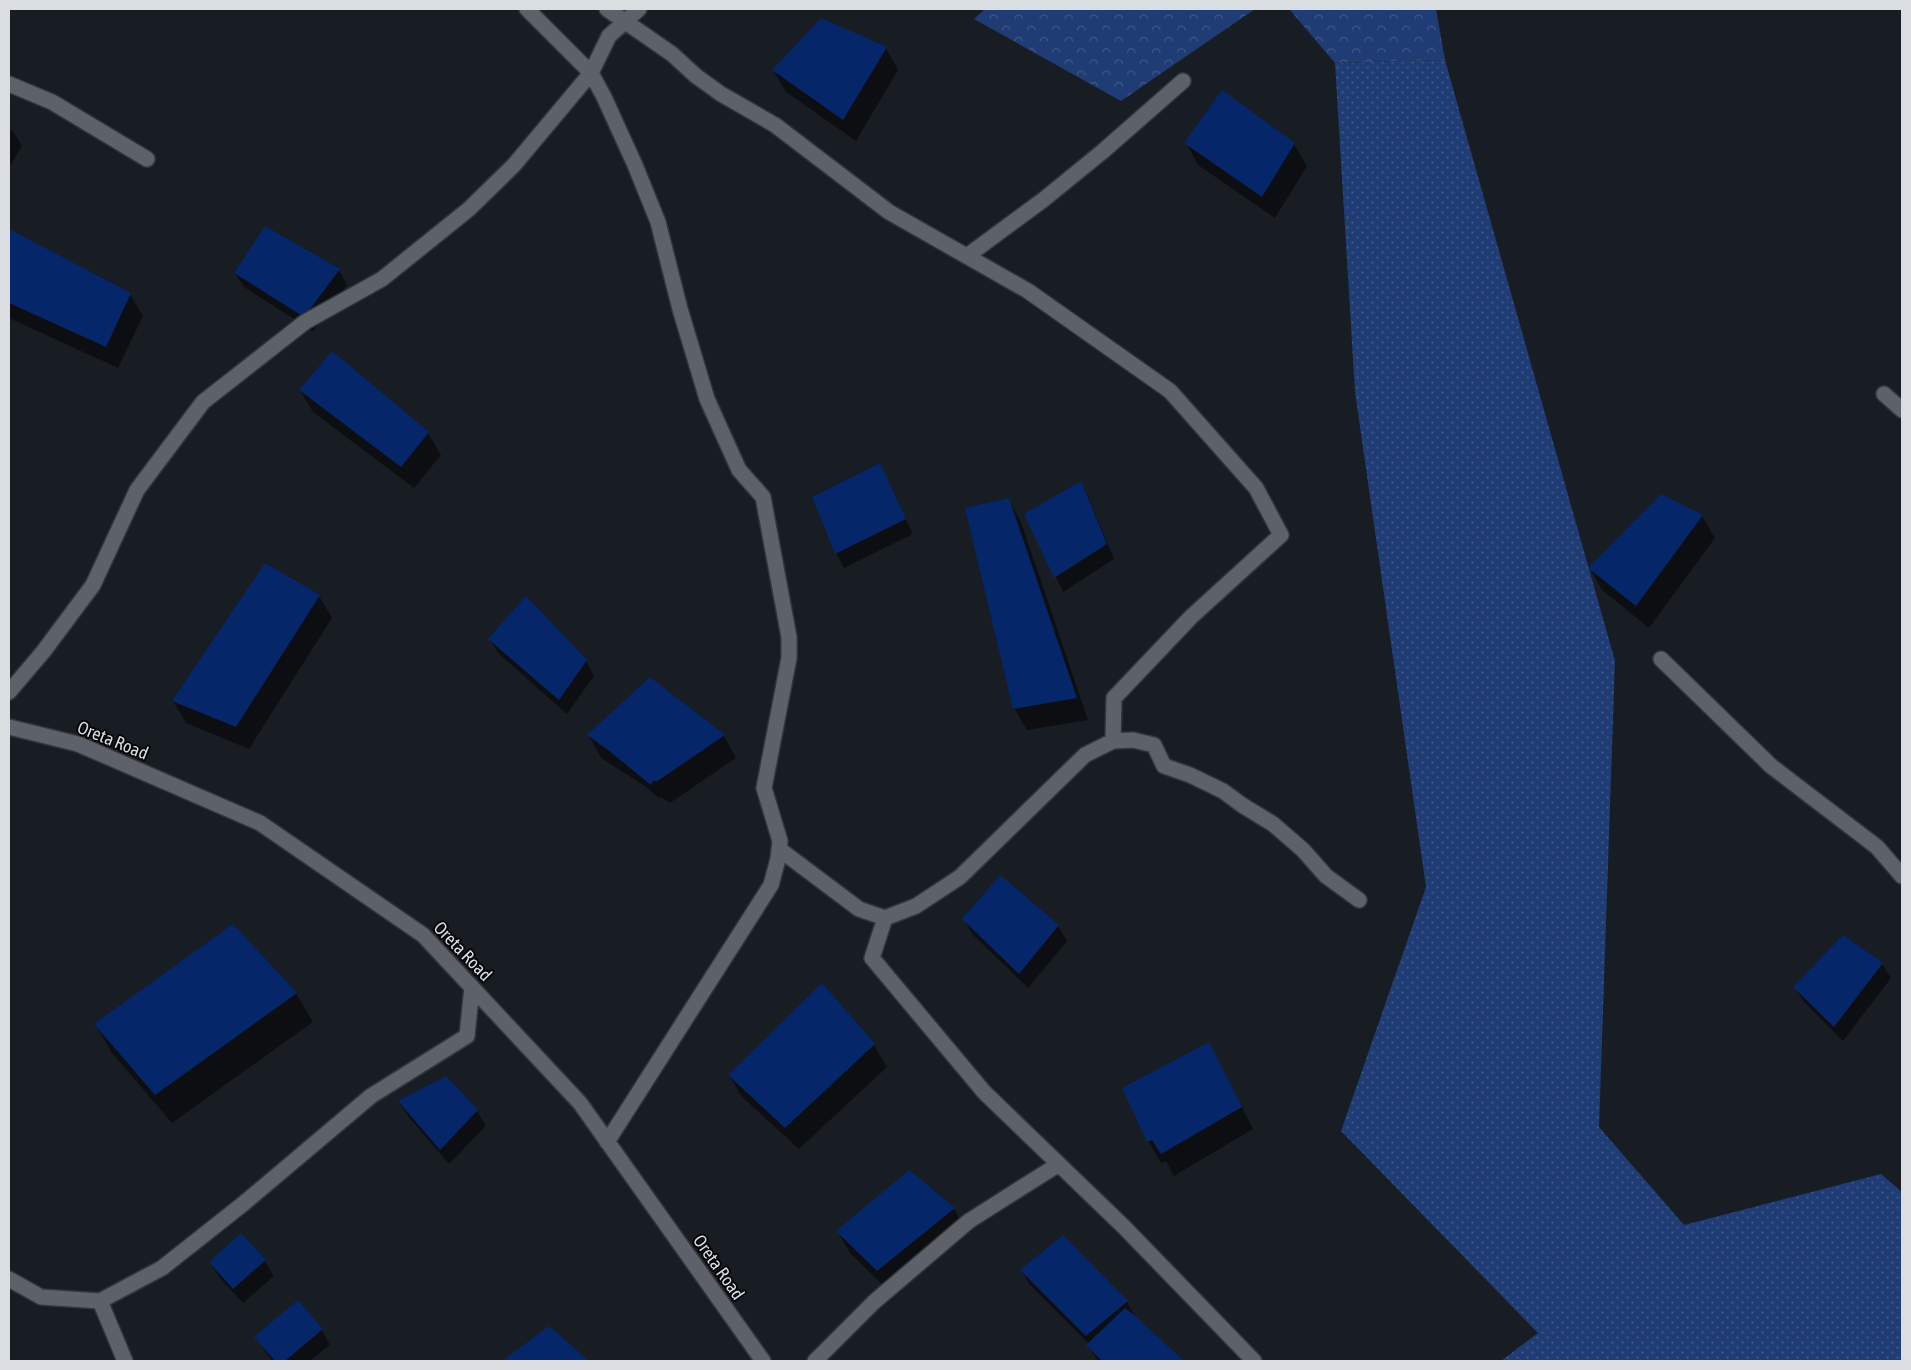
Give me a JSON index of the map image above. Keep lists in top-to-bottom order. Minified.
{"streets":{"street":["Oreta Road"]}}
